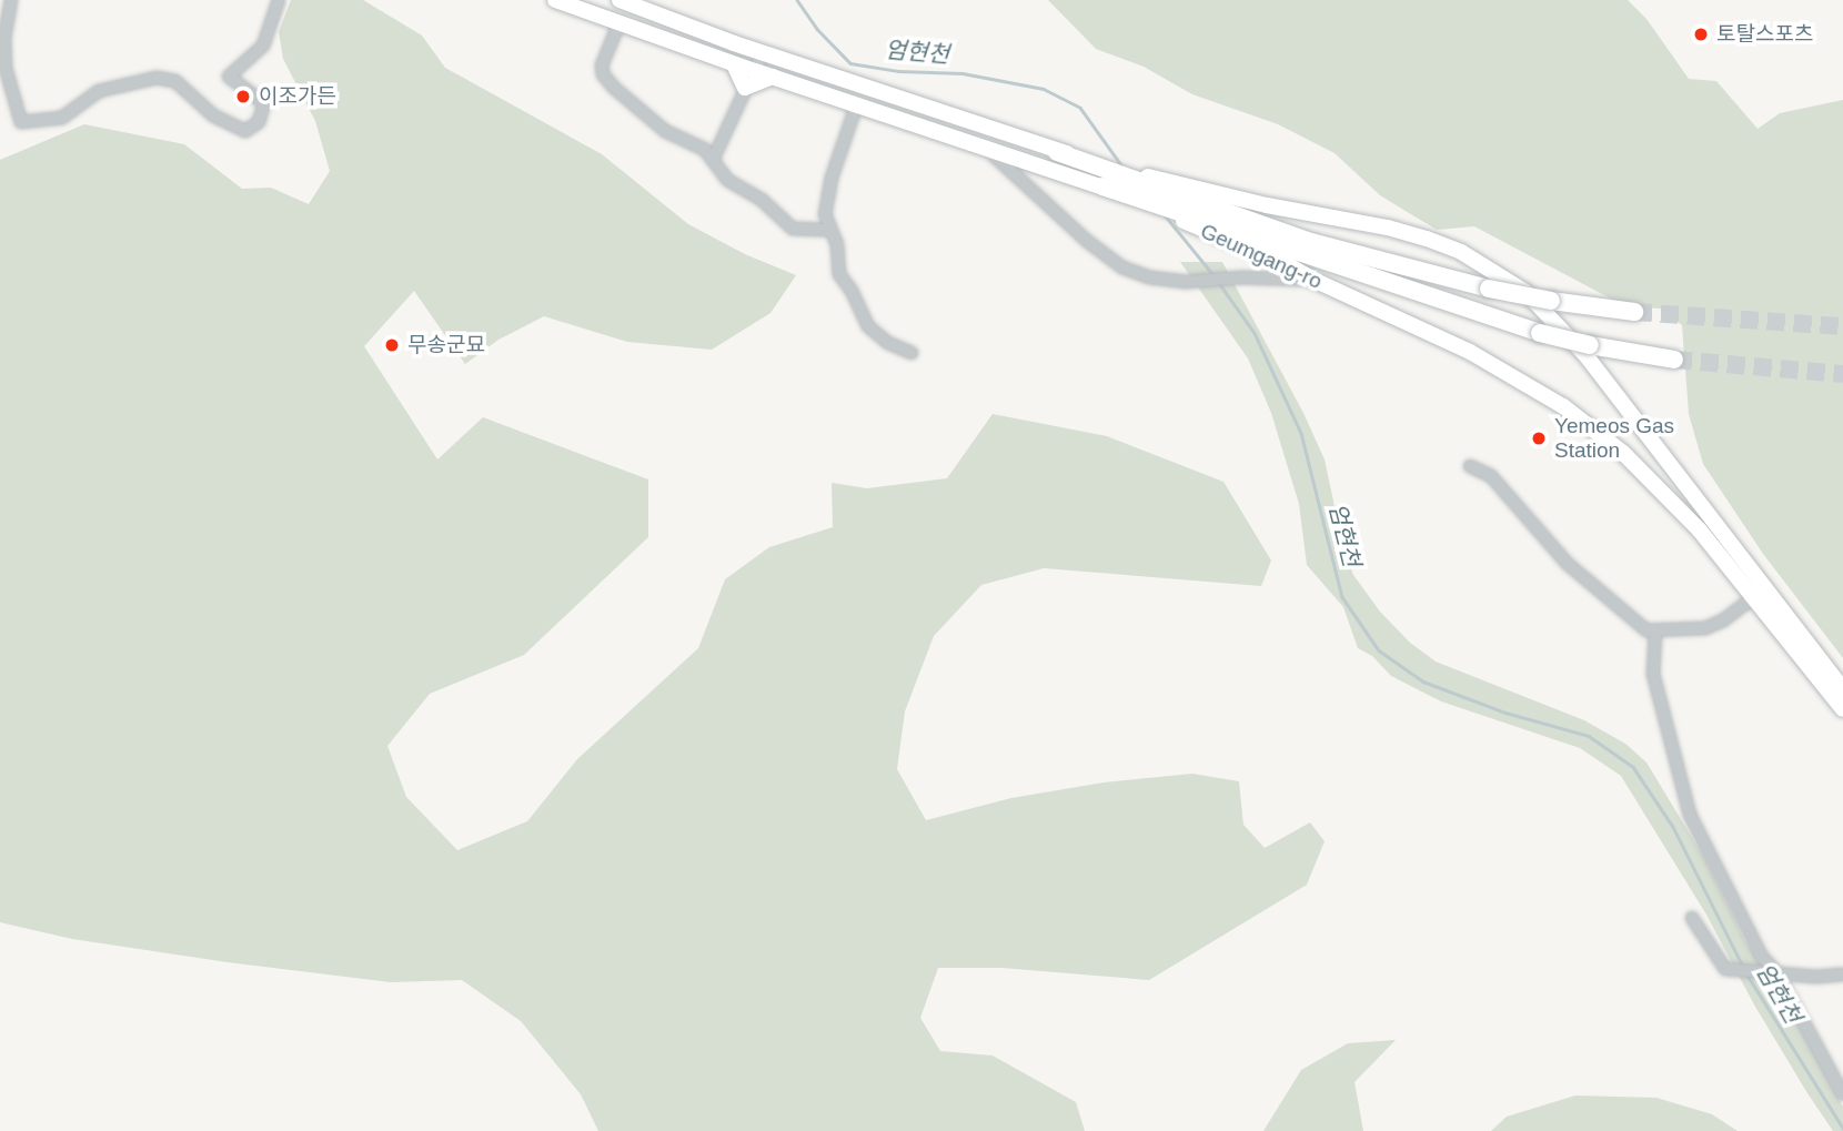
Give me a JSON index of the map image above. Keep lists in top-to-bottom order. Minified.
{"streets":{"main road":["Geumgang-ro"]},"water":["엄현천"],"places":["토탈스포츠","이조가든","무송군묘","Yemeos Gas Station"]}
